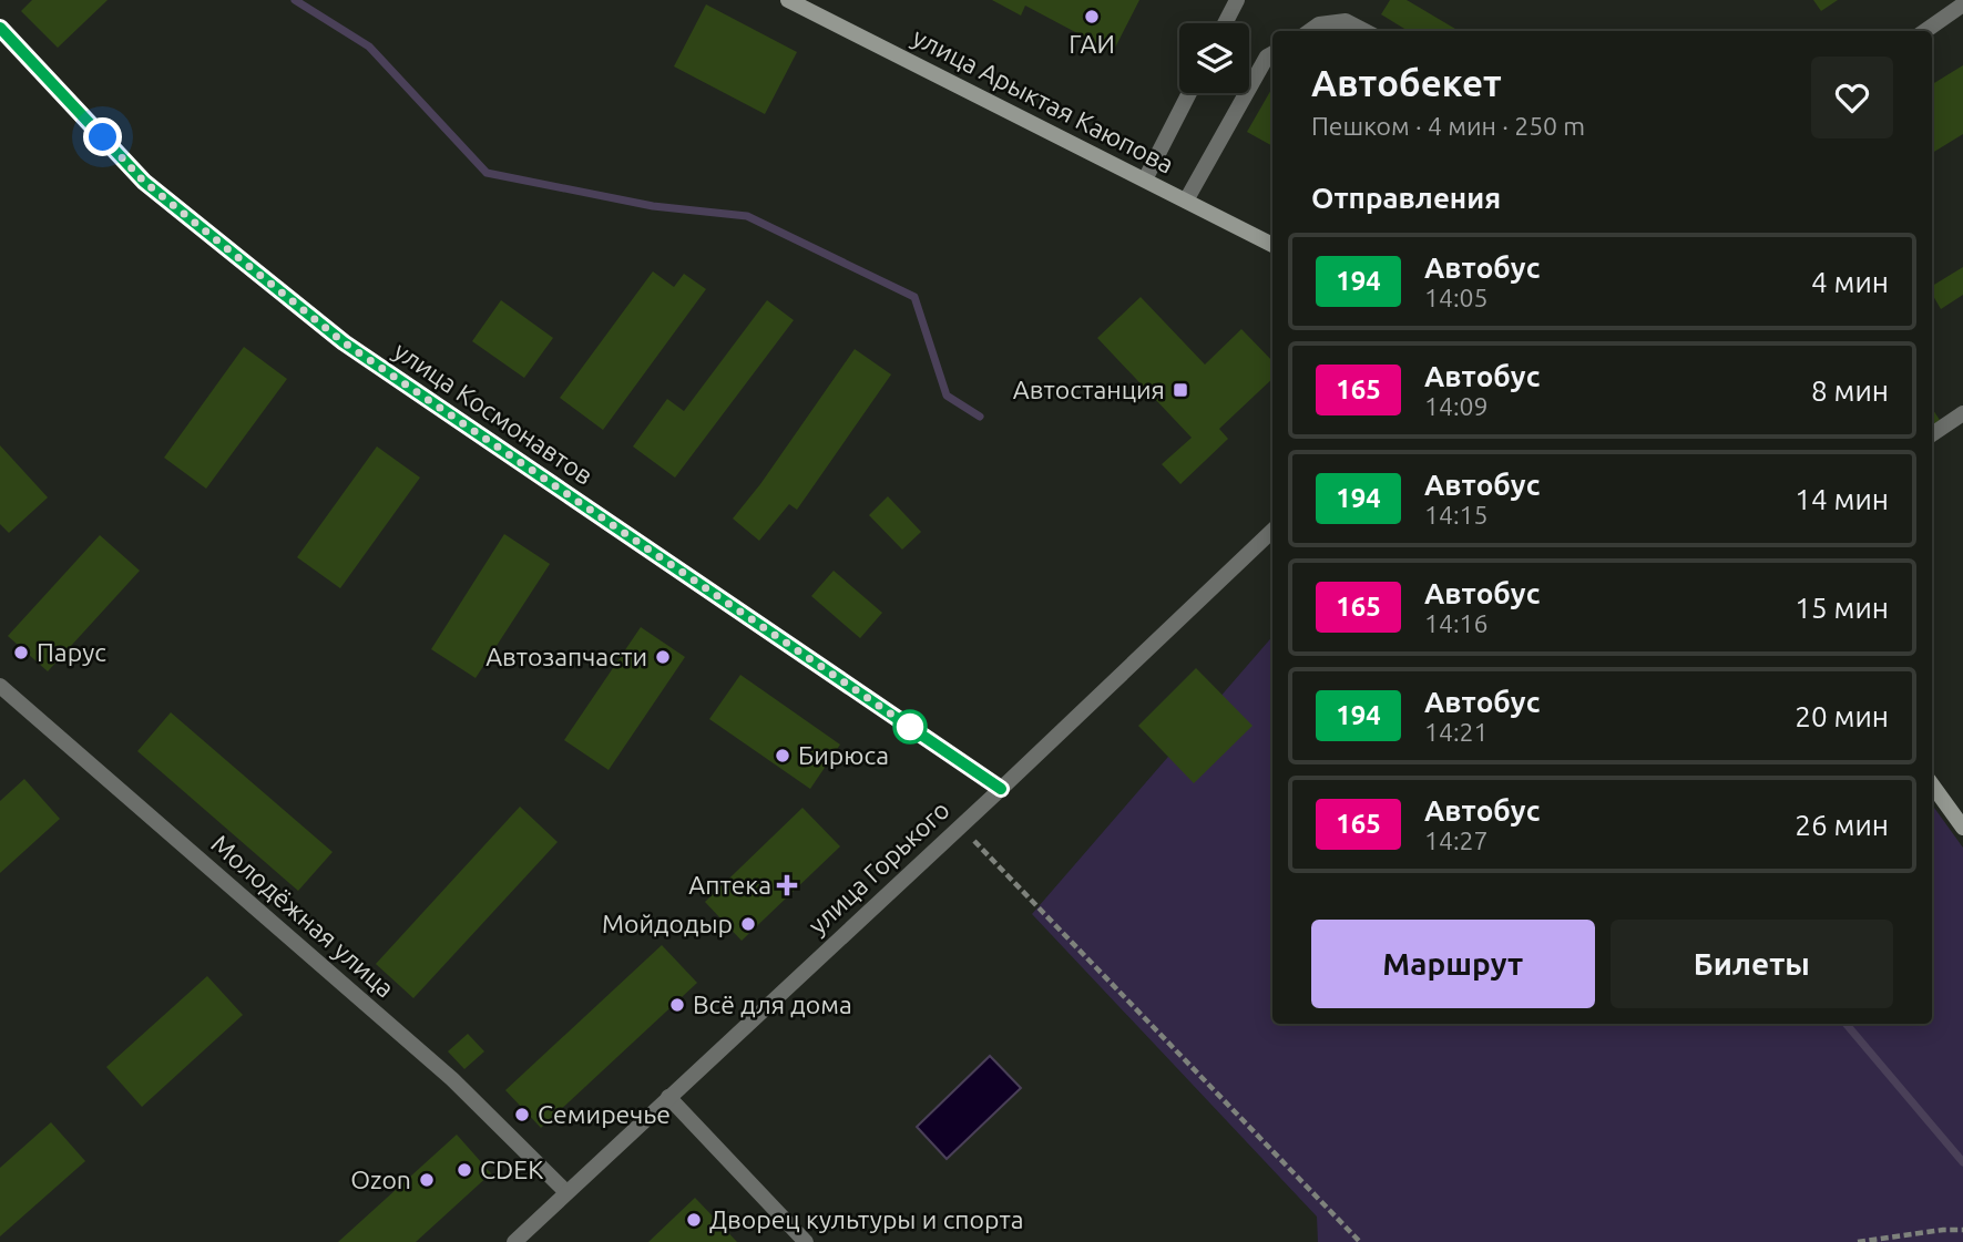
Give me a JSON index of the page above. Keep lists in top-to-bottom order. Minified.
{"streets":{"street":["улица Арыктая Каюпова","улица Космонавтов","улица Горького","Молодёжная улица"]},"crossings":[["улица Космонавтов","улица Горького"],["улица Горького","Молодёжная улица"]],"places":{"other":["ГАИ","Парус","Автозапчасти","Бирюса","Мойдодыр","Всё для дома","Семиречье","CDEK","Ozon","Дворец культуры и спорта"],"transit":["Автостанция"],"health":["Аптека"]},"lines":["bus line 194"],"page":{"heading":[["Автобекет","Пешком · 4 мин · 250 m"],"Отправления"],"list":[{"mark":"194","name":"Автобус","note":"14:05","value":"4 мин"},{"mark":"165","name":"Автобус","note":"14:09","value":"8 мин"},{"mark":"194","name":"Автобус","note":"14:15","value":"14 мин"},{"mark":"165","name":"Автобус","note":"14:16","value":"15 мин"},{"mark":"194","name":"Автобус","note":"14:21","value":"20 мин"},{"mark":"165","name":"Автобус","note":"14:27","value":"26 мин"}],"buttons":["Маршрут","Билеты"]}}
